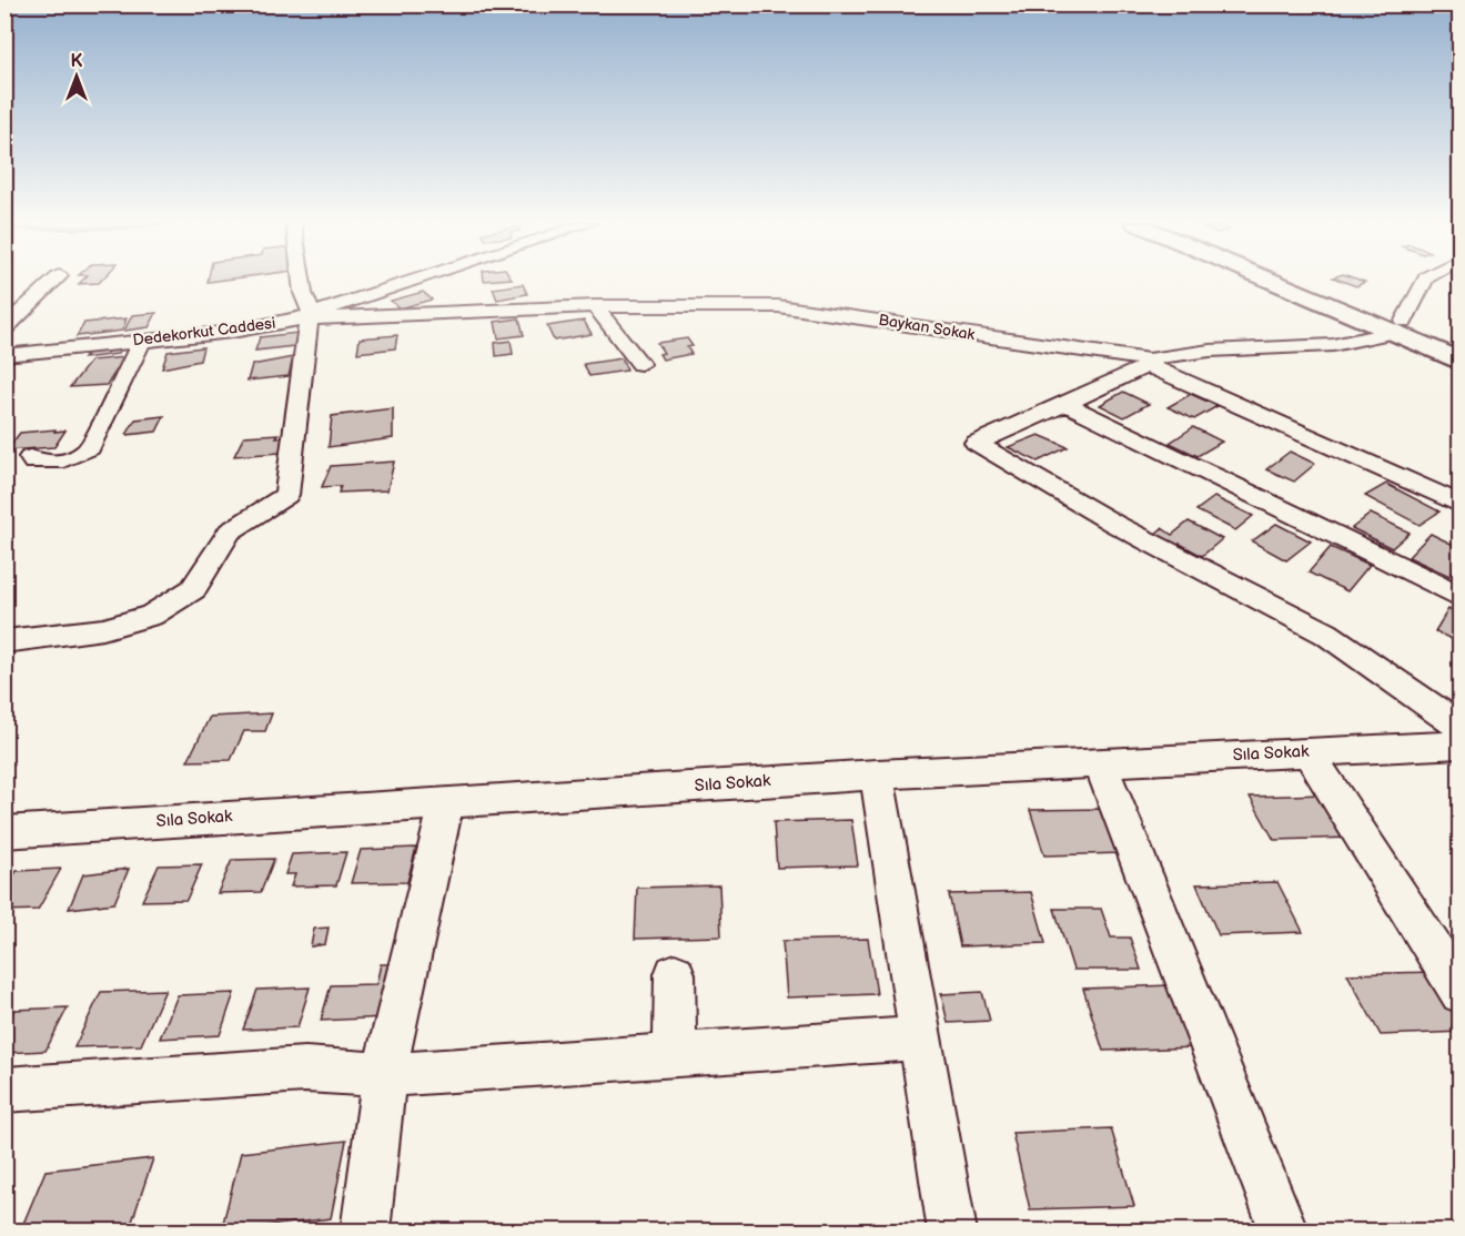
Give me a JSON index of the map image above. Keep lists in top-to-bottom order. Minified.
{"streets":{"street":["Baykan Sokak","Dedekorkut Caddesi","Sıla Sokak"]},"crossings":[["Baykan Sokak","Dedekorkut Caddesi"]],"north":"top"}
